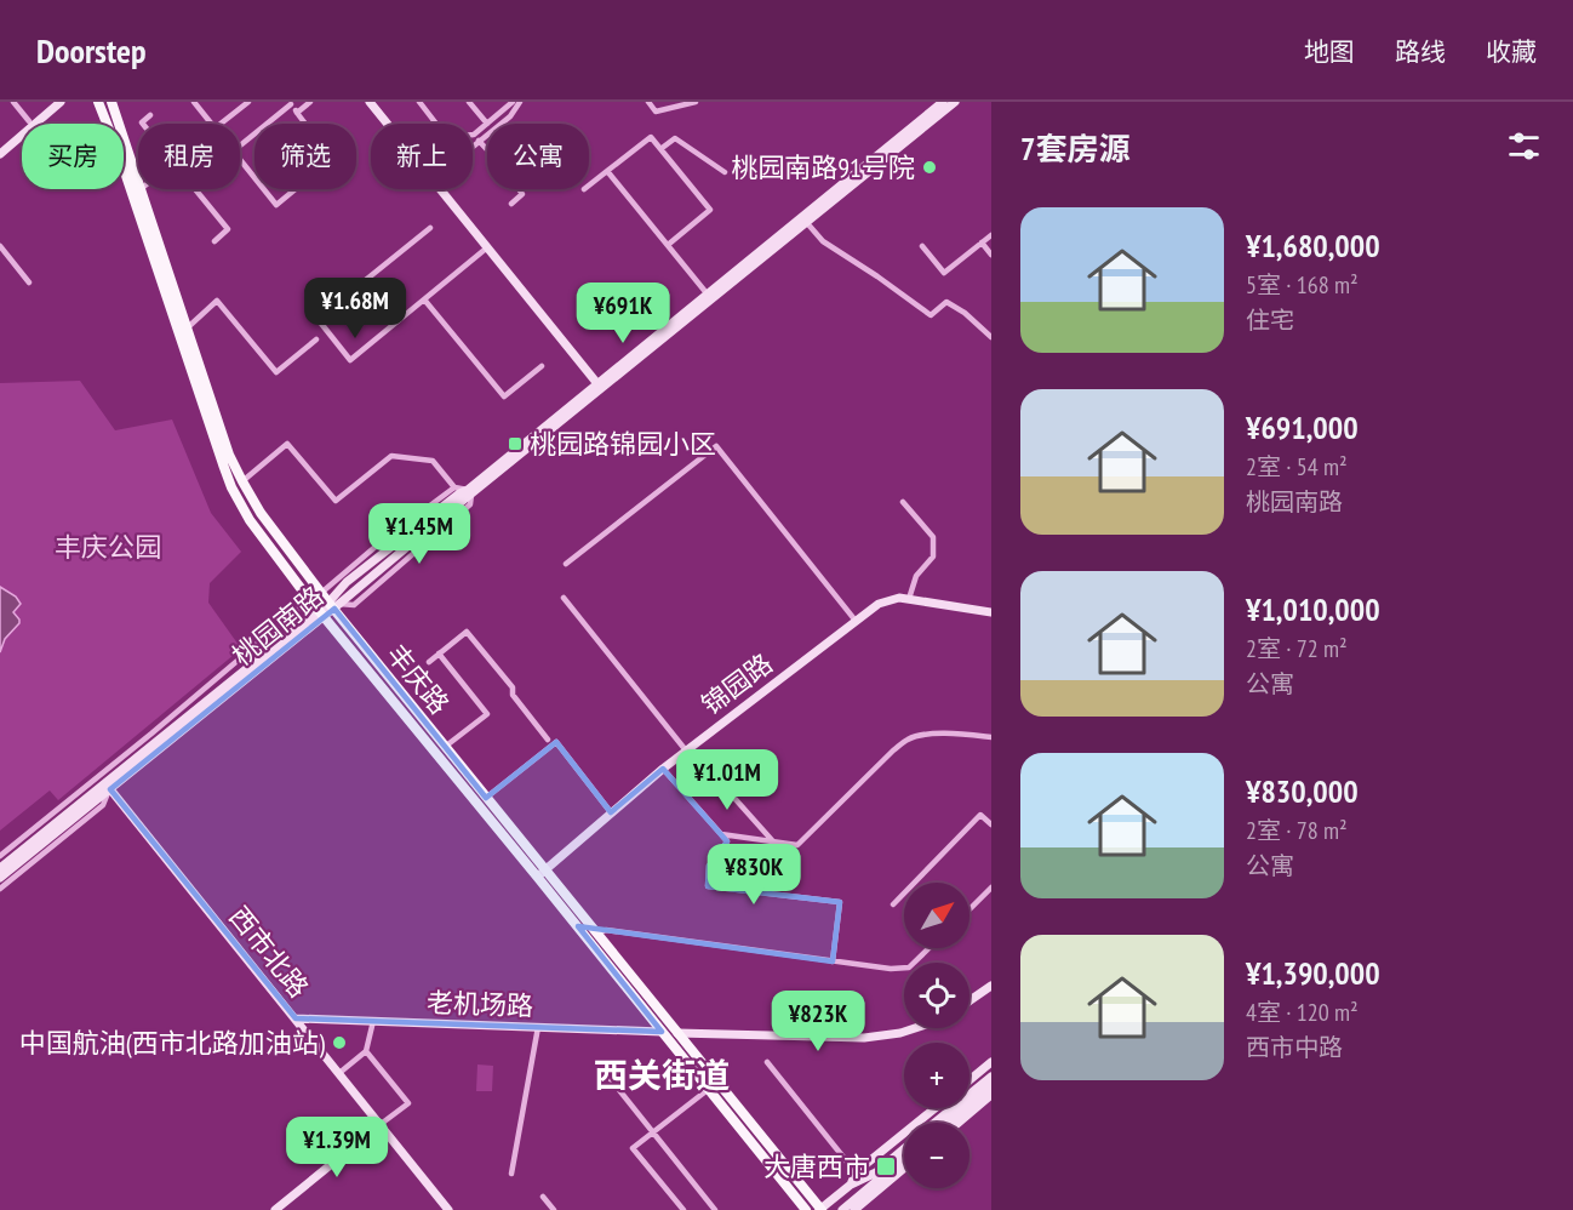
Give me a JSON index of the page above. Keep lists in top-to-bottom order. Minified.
{"streets":{"main road":["丰庆路"],"street":["桃园南路","锦园路","西市北路","老机场路"]},"crossings":[["桃园南路","丰庆路"],["桃园南路","西市北路"],["丰庆路","锦园路"],["丰庆路","老机场路"],["西市北路","老机场路"]],"districts":["西关街道"],"parks":["丰庆公园"],"places":{"other":["桃园南路91号院","中国航油(西市北路加油站)"],"transit":["桃园路锦园小区","大唐西市"]},"north":"top right","page":{"header":"Doorstep","nav":["地图","路线","收藏"],"heading":"7套房源","chip":["买房","租房","筛选","新上","公寓"],"list":[{"name":"¥1,680,000","note":"5室 · 168 m² · 住宅"},{"name":"¥691,000","note":"2室 · 54 m² · 桃园南路"},{"name":"¥1,010,000","note":"2室 · 72 m² · 公寓"},{"name":"¥830,000","note":"2室 · 78 m² · 公寓"},{"name":"¥1,390,000","note":"4室 · 120 m² · 西市中路"}],"price":["¥1.68M","¥691K","¥1.45M","¥1.01M","¥830K","¥823K","¥1.39M"],"map_buttons":["+","−"]}}
